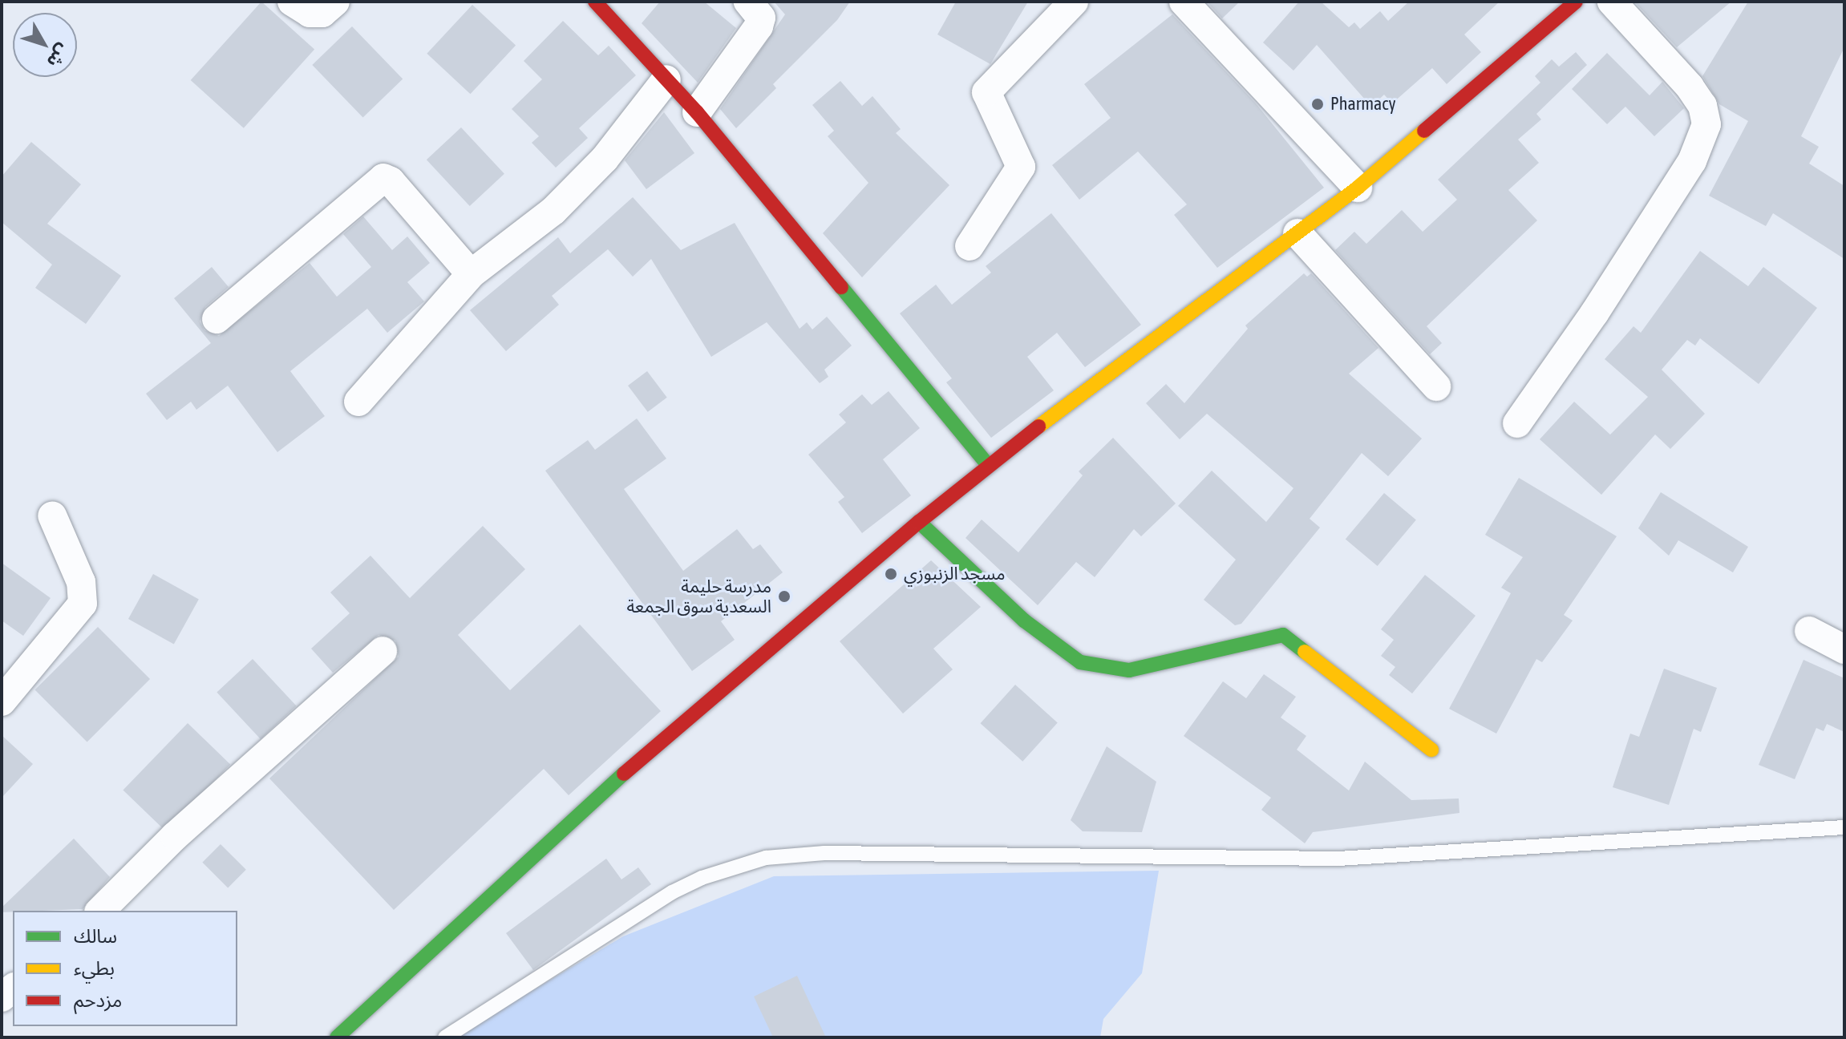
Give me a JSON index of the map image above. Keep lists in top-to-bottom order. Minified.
{"places":["Pharmacy","مسجد الزنبوزي","مدرسة حليمة السعدية سوق الجمعة"],"legend":["سالك","بطيء","مزدحم"],"north":"bottom right"}
